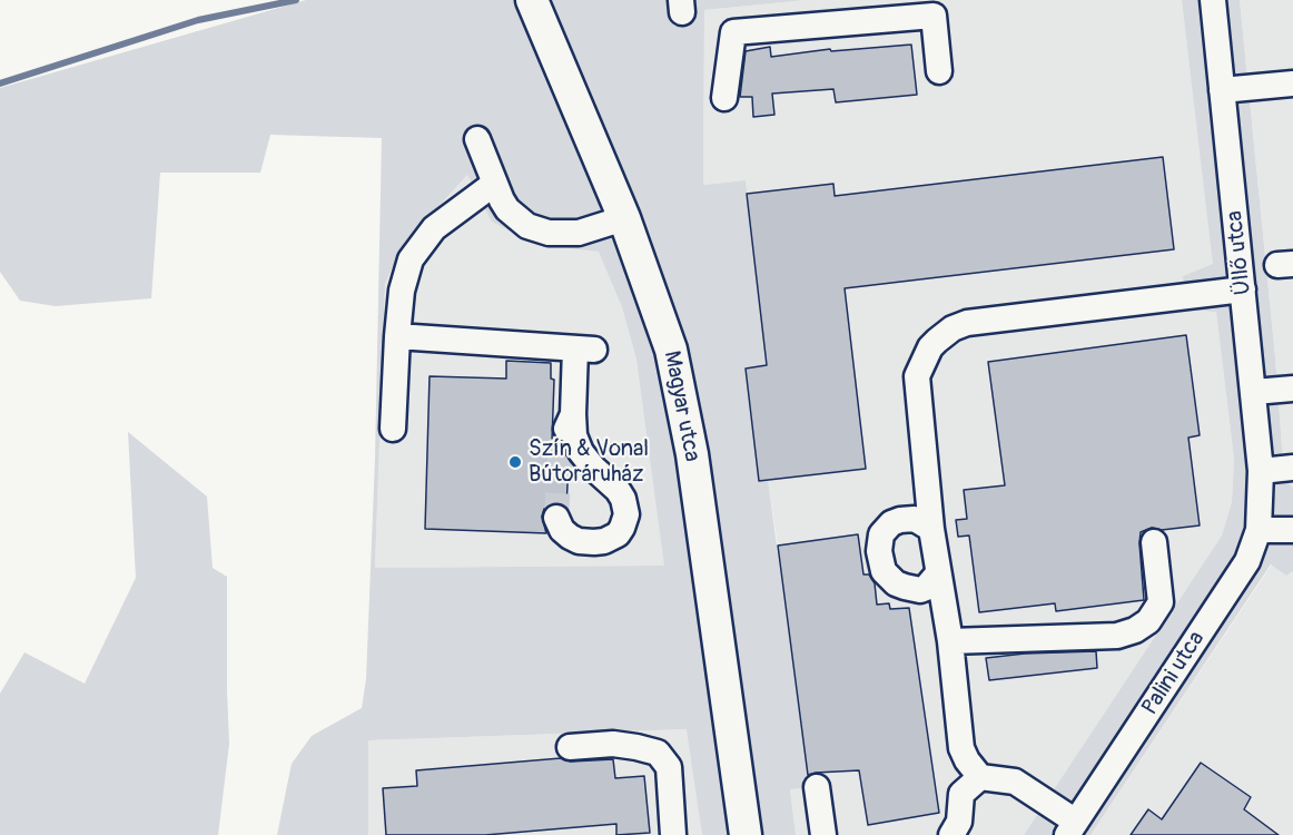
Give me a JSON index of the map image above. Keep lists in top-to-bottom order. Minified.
{"streets":{"main road":["Magyar utca"],"street":["Üllő utca","Palini utca"]},"crossings":[["Üllő utca","Palini utca"]],"places":["Szín & Vonal Bútoráruház"]}
